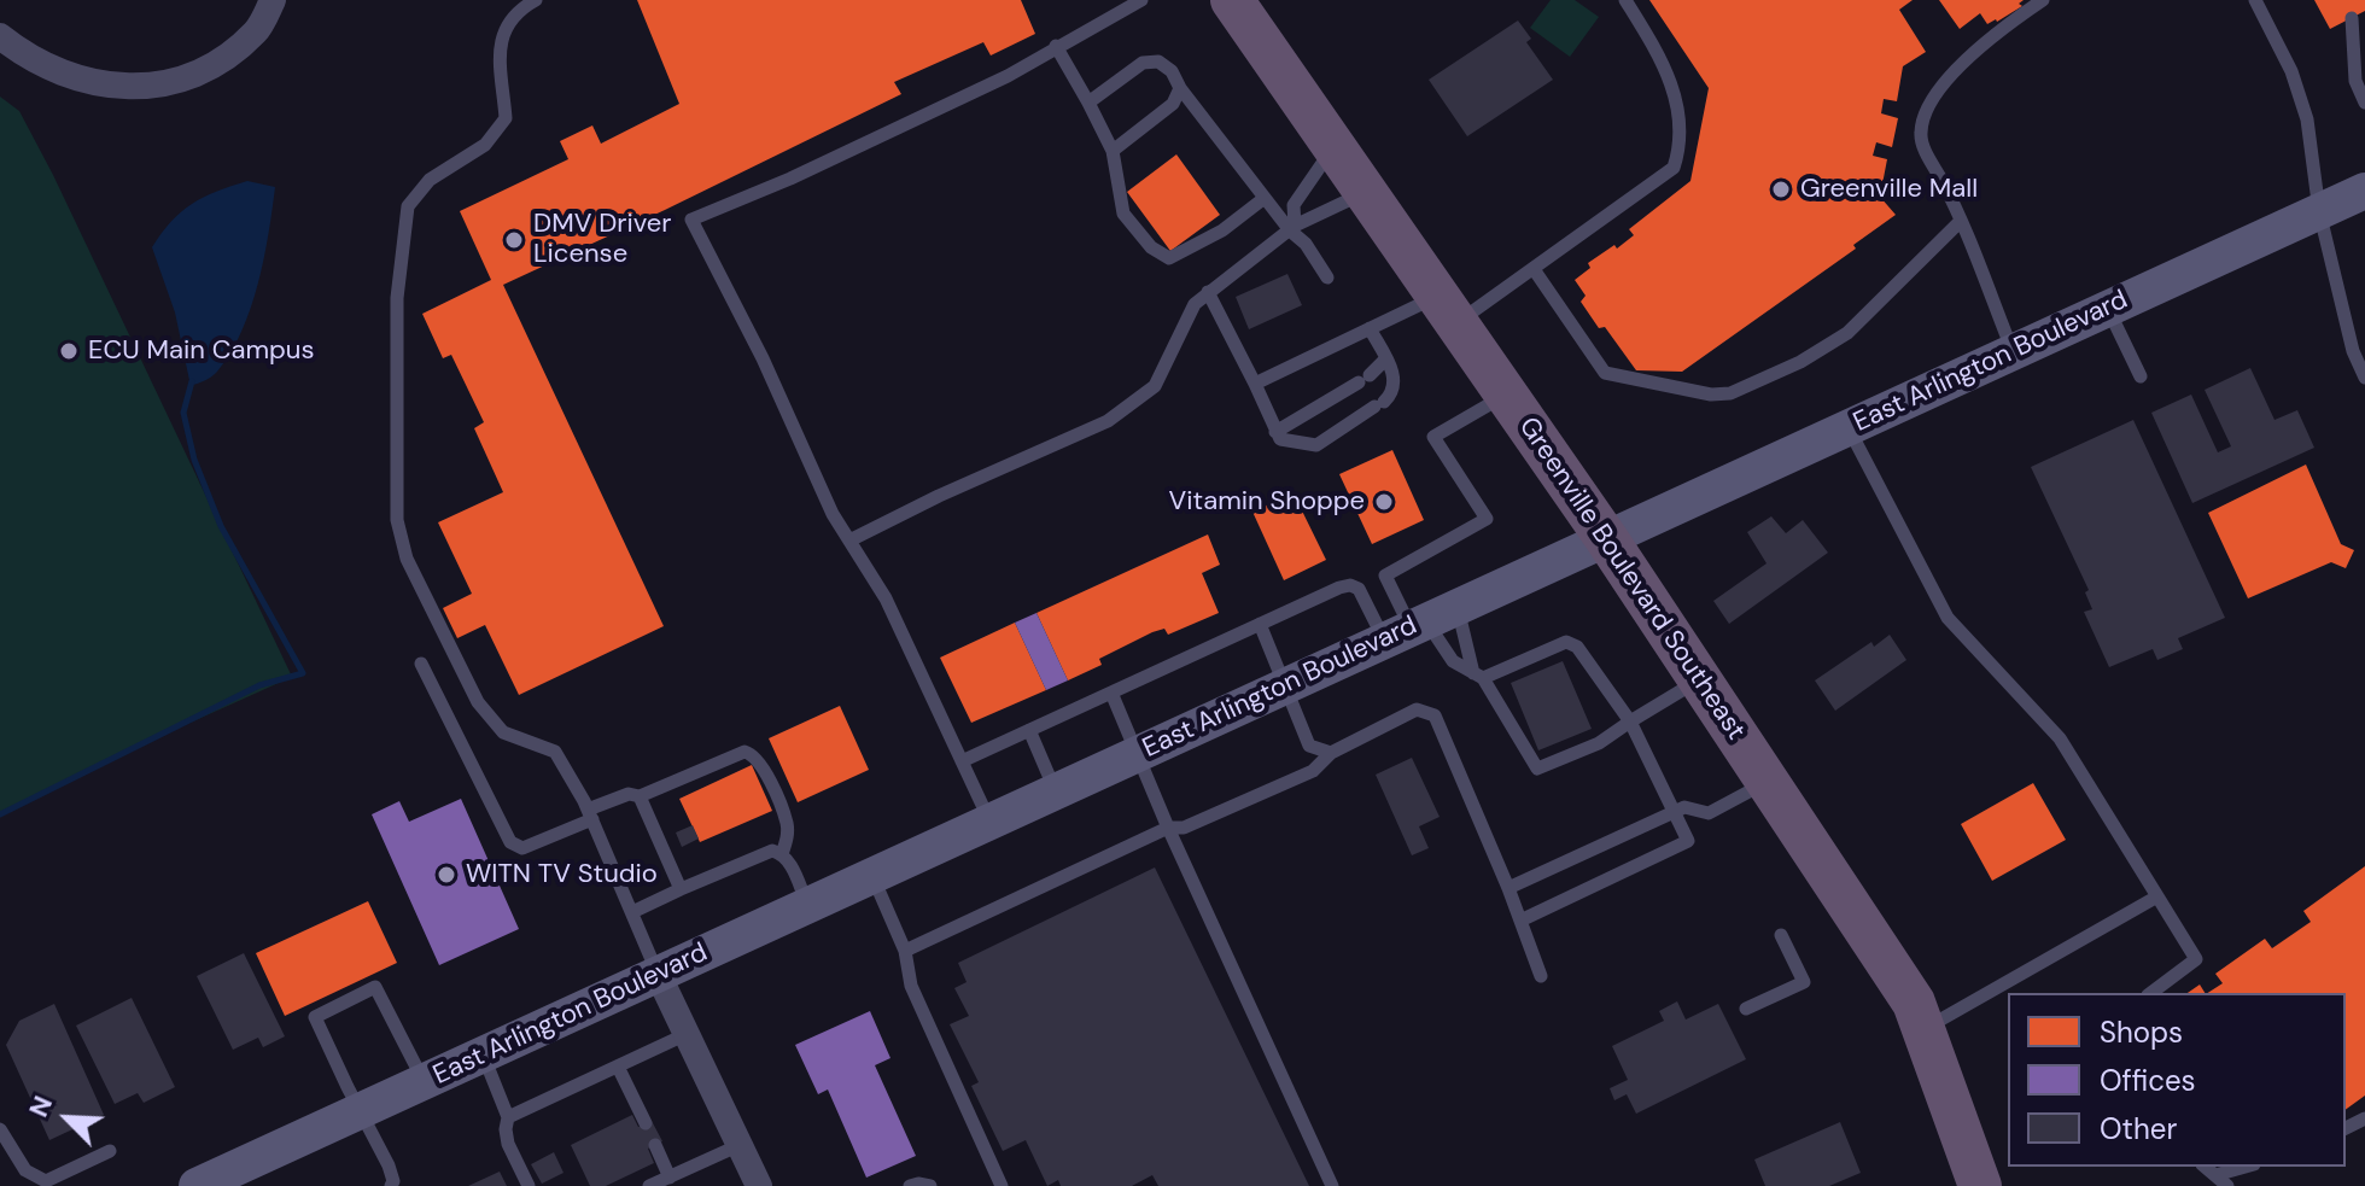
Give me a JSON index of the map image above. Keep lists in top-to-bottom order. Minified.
{"streets":{"highway":["Greenville Boulevard Southeast"],"main road":["East Arlington Boulevard"]},"crossings":[["East Arlington Boulevard","Greenville Boulevard Southeast"]],"places":["Greenville Mall","DMV Driver License","ECU Main Campus","Vitamin Shoppe","WITN TV Studio"],"legend":["Shops","Offices","Other"],"north":"top left"}
